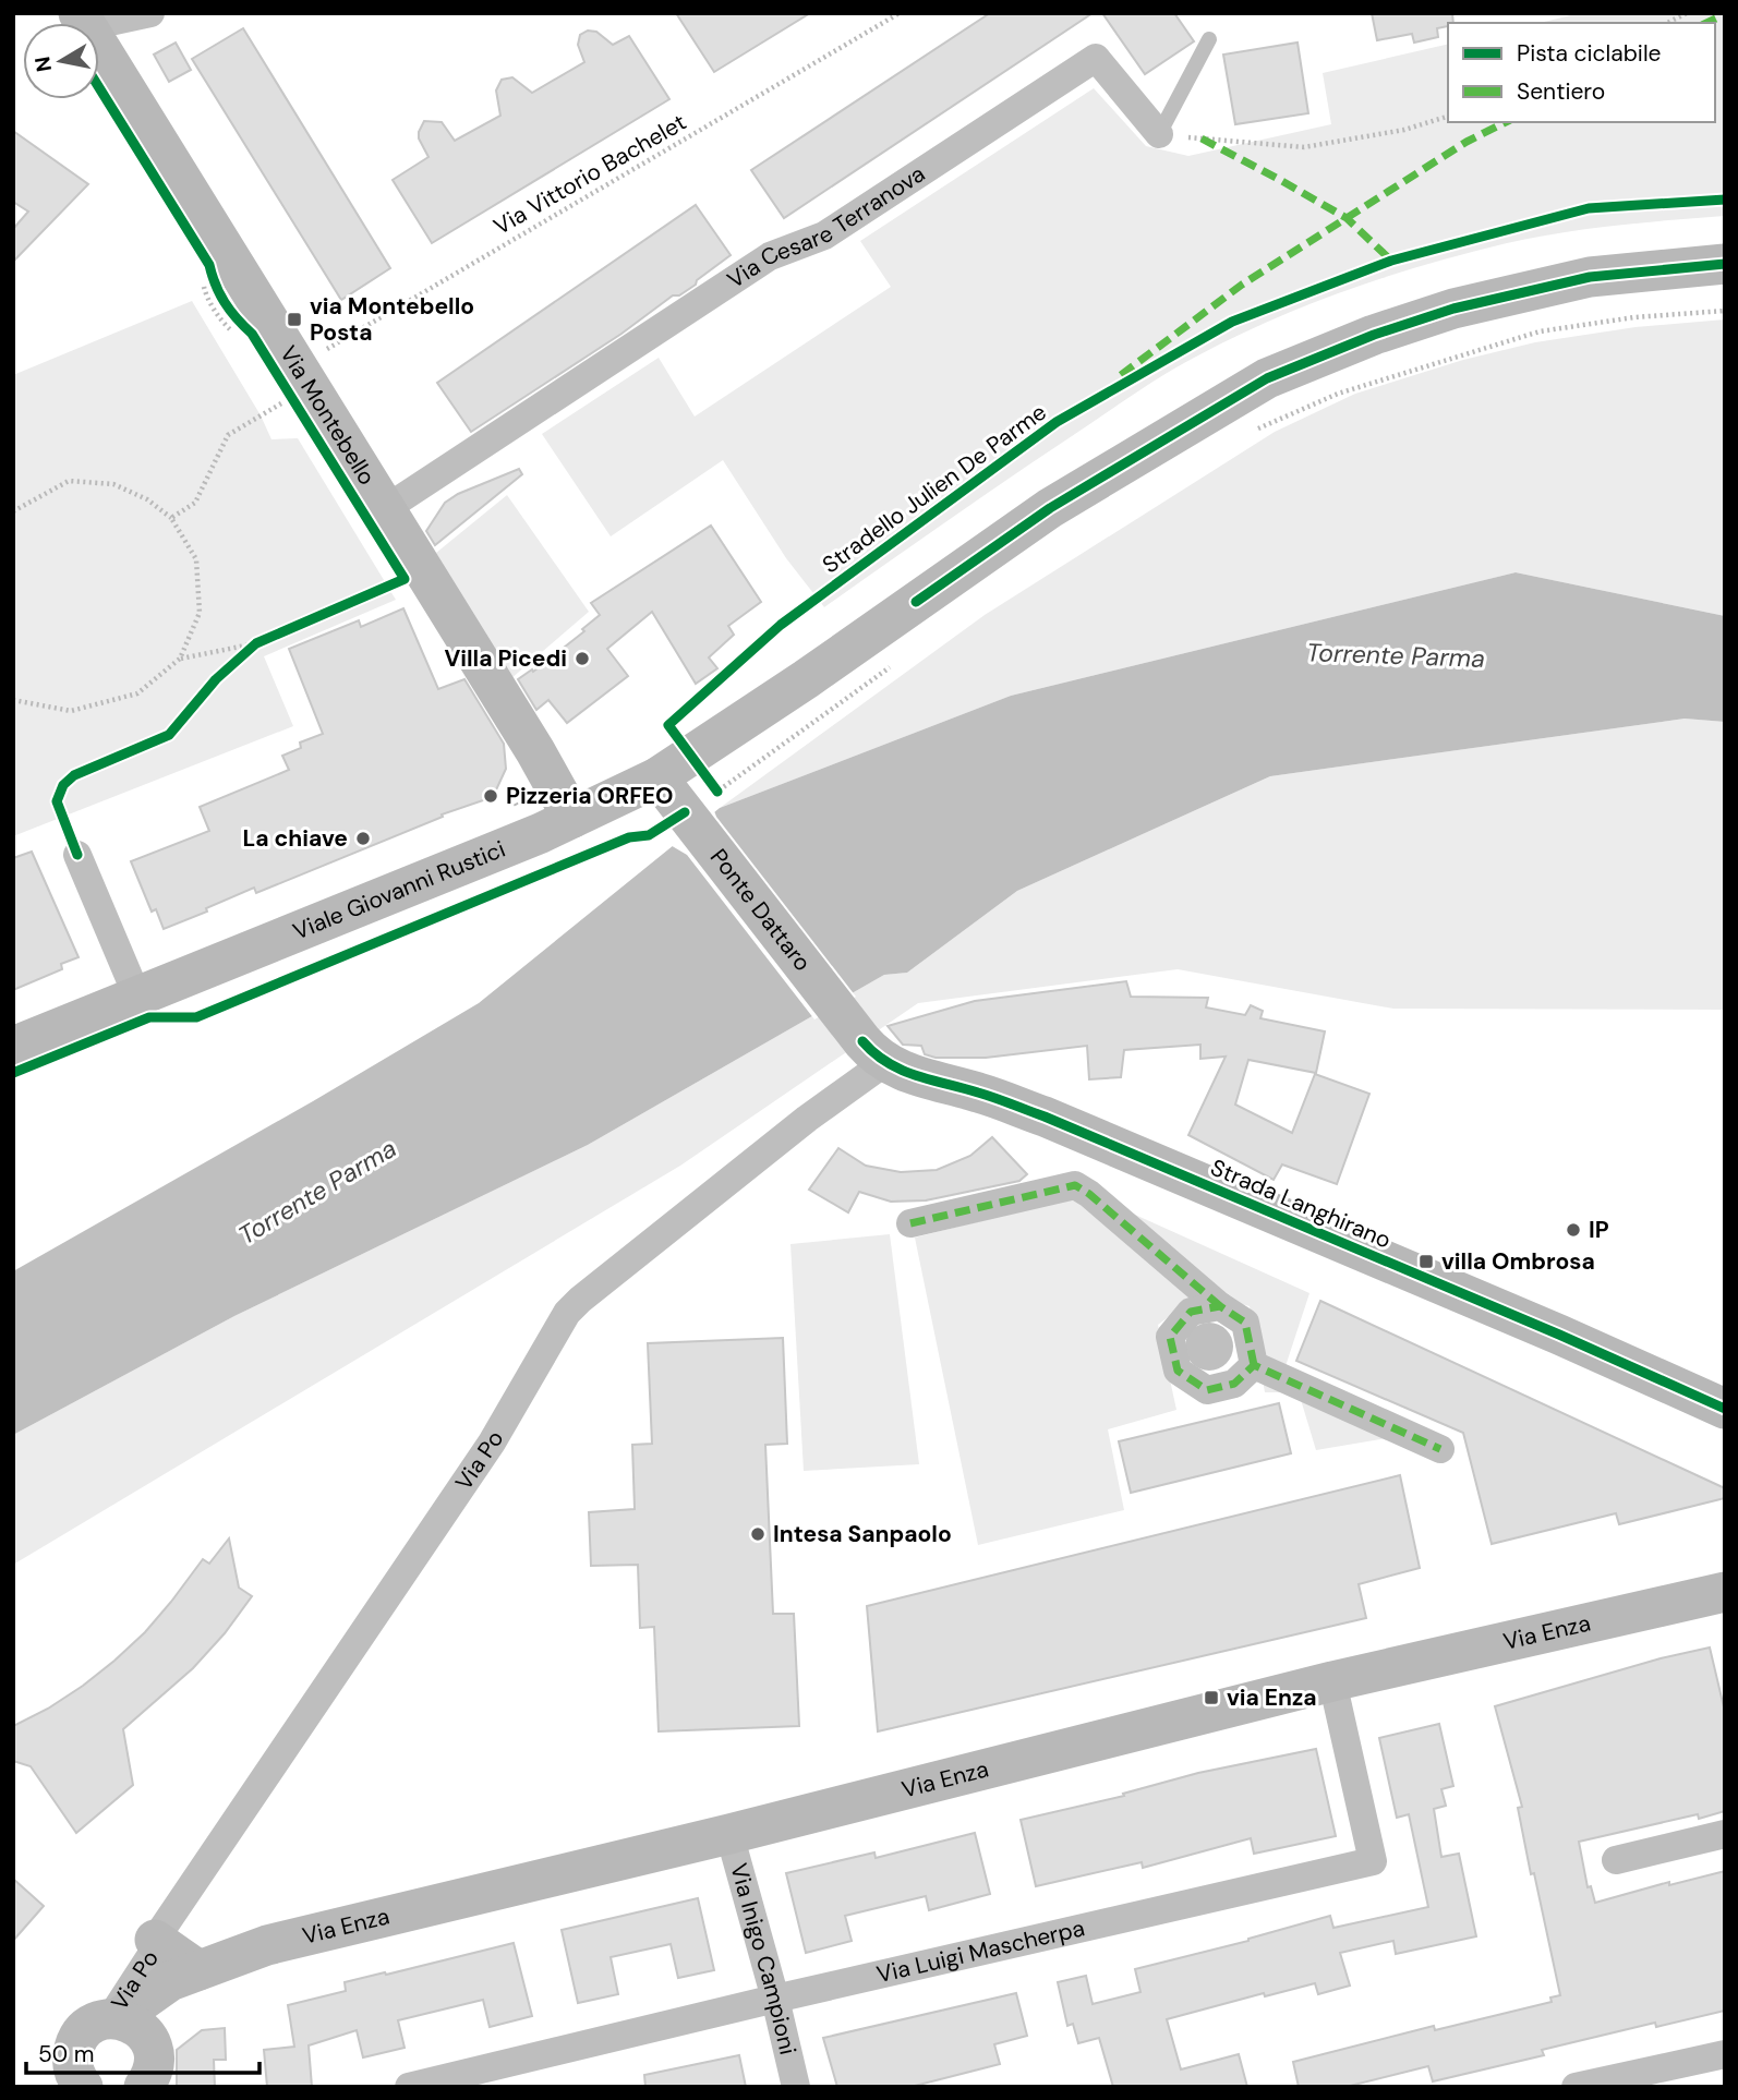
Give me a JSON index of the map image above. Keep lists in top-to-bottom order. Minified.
{"streets":{"street":["Via Cesare Terranova","Via Montebello","Viale Giovanni Rustici","Ponte Dattaro","Strada Langhirano","Via Po","Via Enza","Via Luigi Mascherpa","Via Inigo Campioni"],"path":["Via Vittorio Bachelet"],"cycle path":["Stradello Julien De Parme"]},"crossings":[["Via Vittorio Bachelet","Via Montebello"],["Via Cesare Terranova","Via Montebello"],["Via Montebello","Viale Giovanni Rustici"],["Viale Giovanni Rustici","Ponte Dattaro"],["Ponte Dattaro","Strada Langhirano"],["Ponte Dattaro","Via Po"],["Strada Langhirano","Via Po"],["Via Po","Via Enza"],["Via Enza","Via Luigi Mascherpa"],["Via Enza","Via Inigo Campioni"],["Via Luigi Mascherpa","Via Inigo Campioni"]],"water":["Torrente Parma"],"places":{"transit":["via Montebello Posta","villa Ombrosa","via Enza"],"other":["Villa Picedi","Pizzeria ORFEO","La chiave","IP","Intesa Sanpaolo"]},"legend":["Pista ciclabile","Sentiero"],"scale_bar":"50 m","north":"left"}
